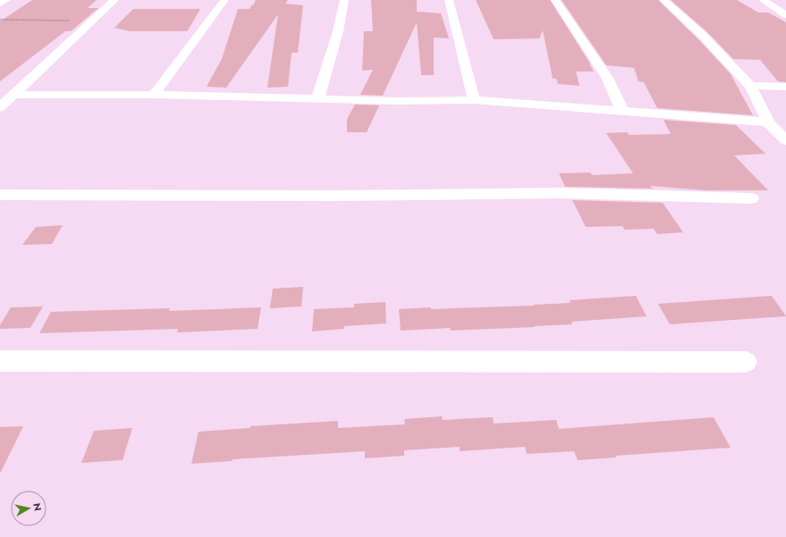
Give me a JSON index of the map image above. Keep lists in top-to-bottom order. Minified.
{"north":"right"}
